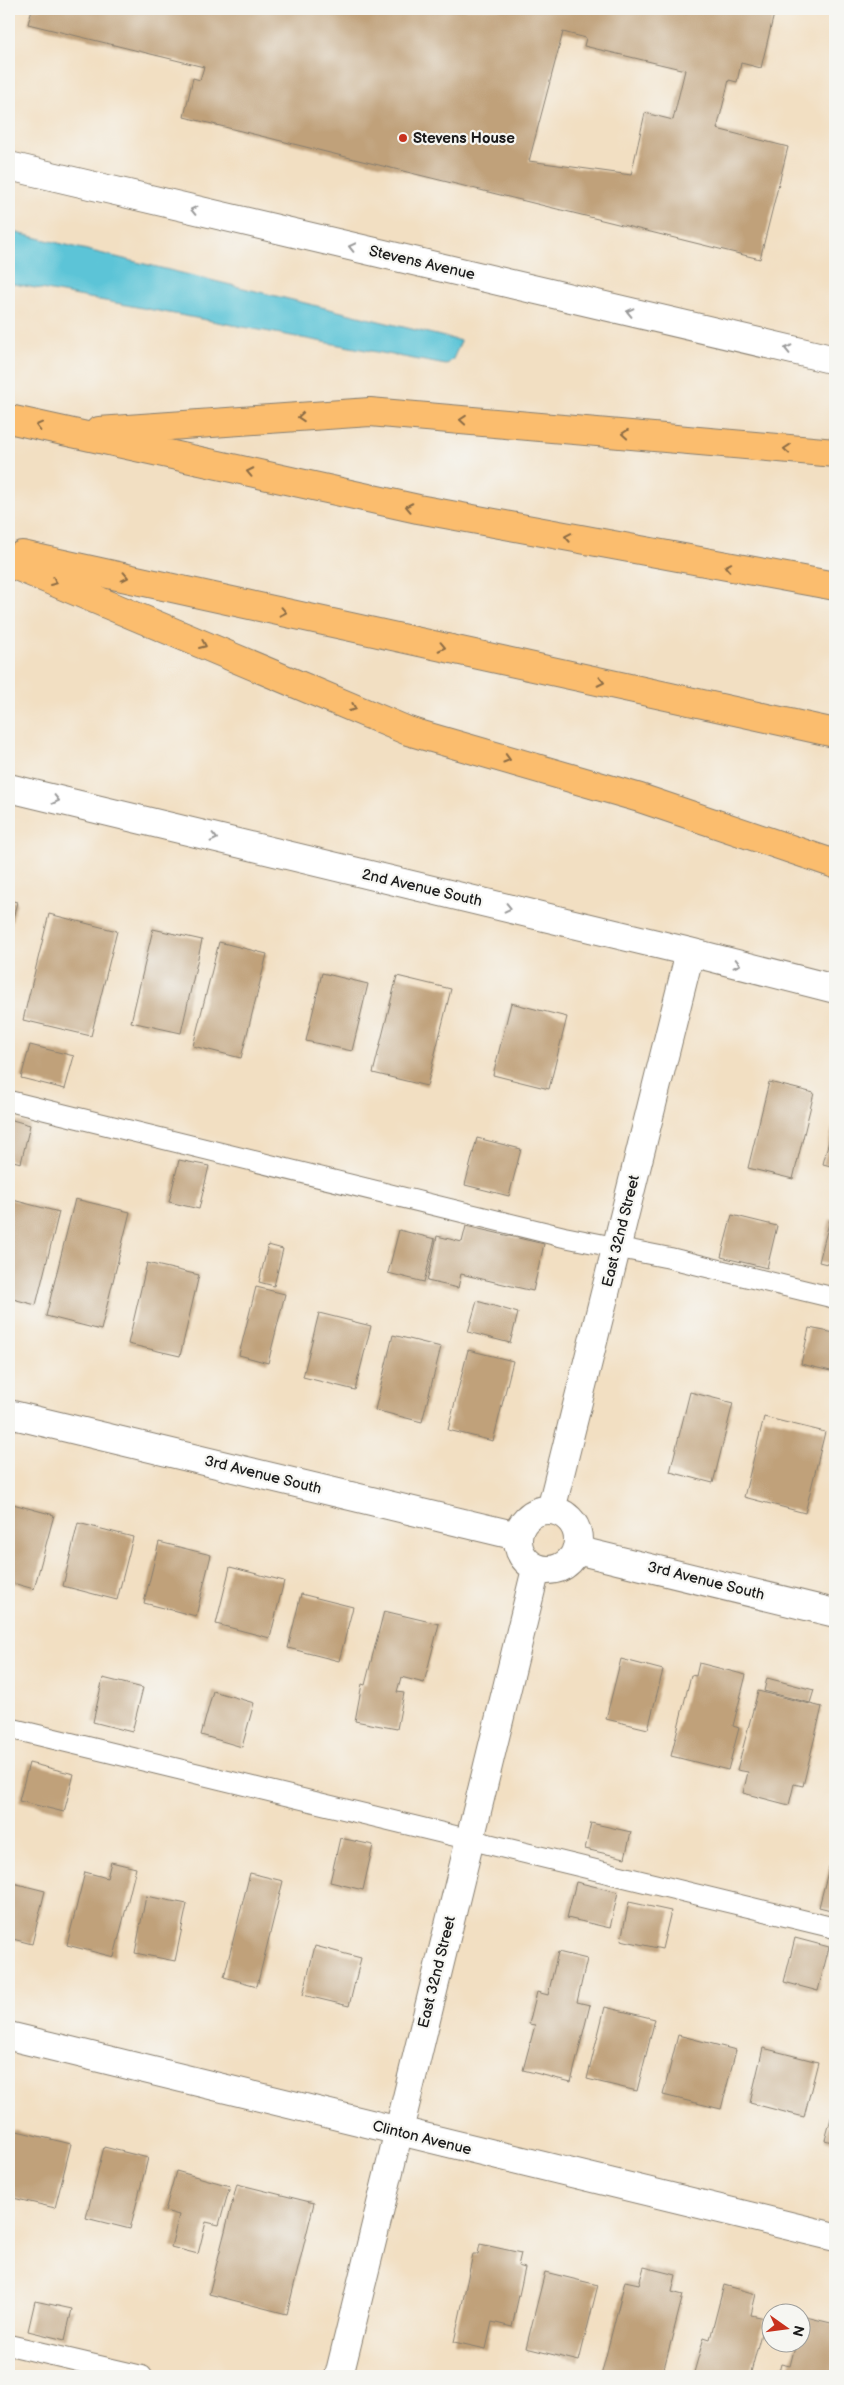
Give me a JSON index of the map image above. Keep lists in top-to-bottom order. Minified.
{"streets":{"street":["Stevens Avenue","2nd Avenue South","East 32nd Street","3rd Avenue South","Clinton Avenue"]},"crossings":[["2nd Avenue South","East 32nd Street"],["East 32nd Street","3rd Avenue South"],["East 32nd Street","Clinton Avenue"]],"one_way":["Stevens Avenue","2nd Avenue South"],"places":["Stevens House"],"north":"right"}
